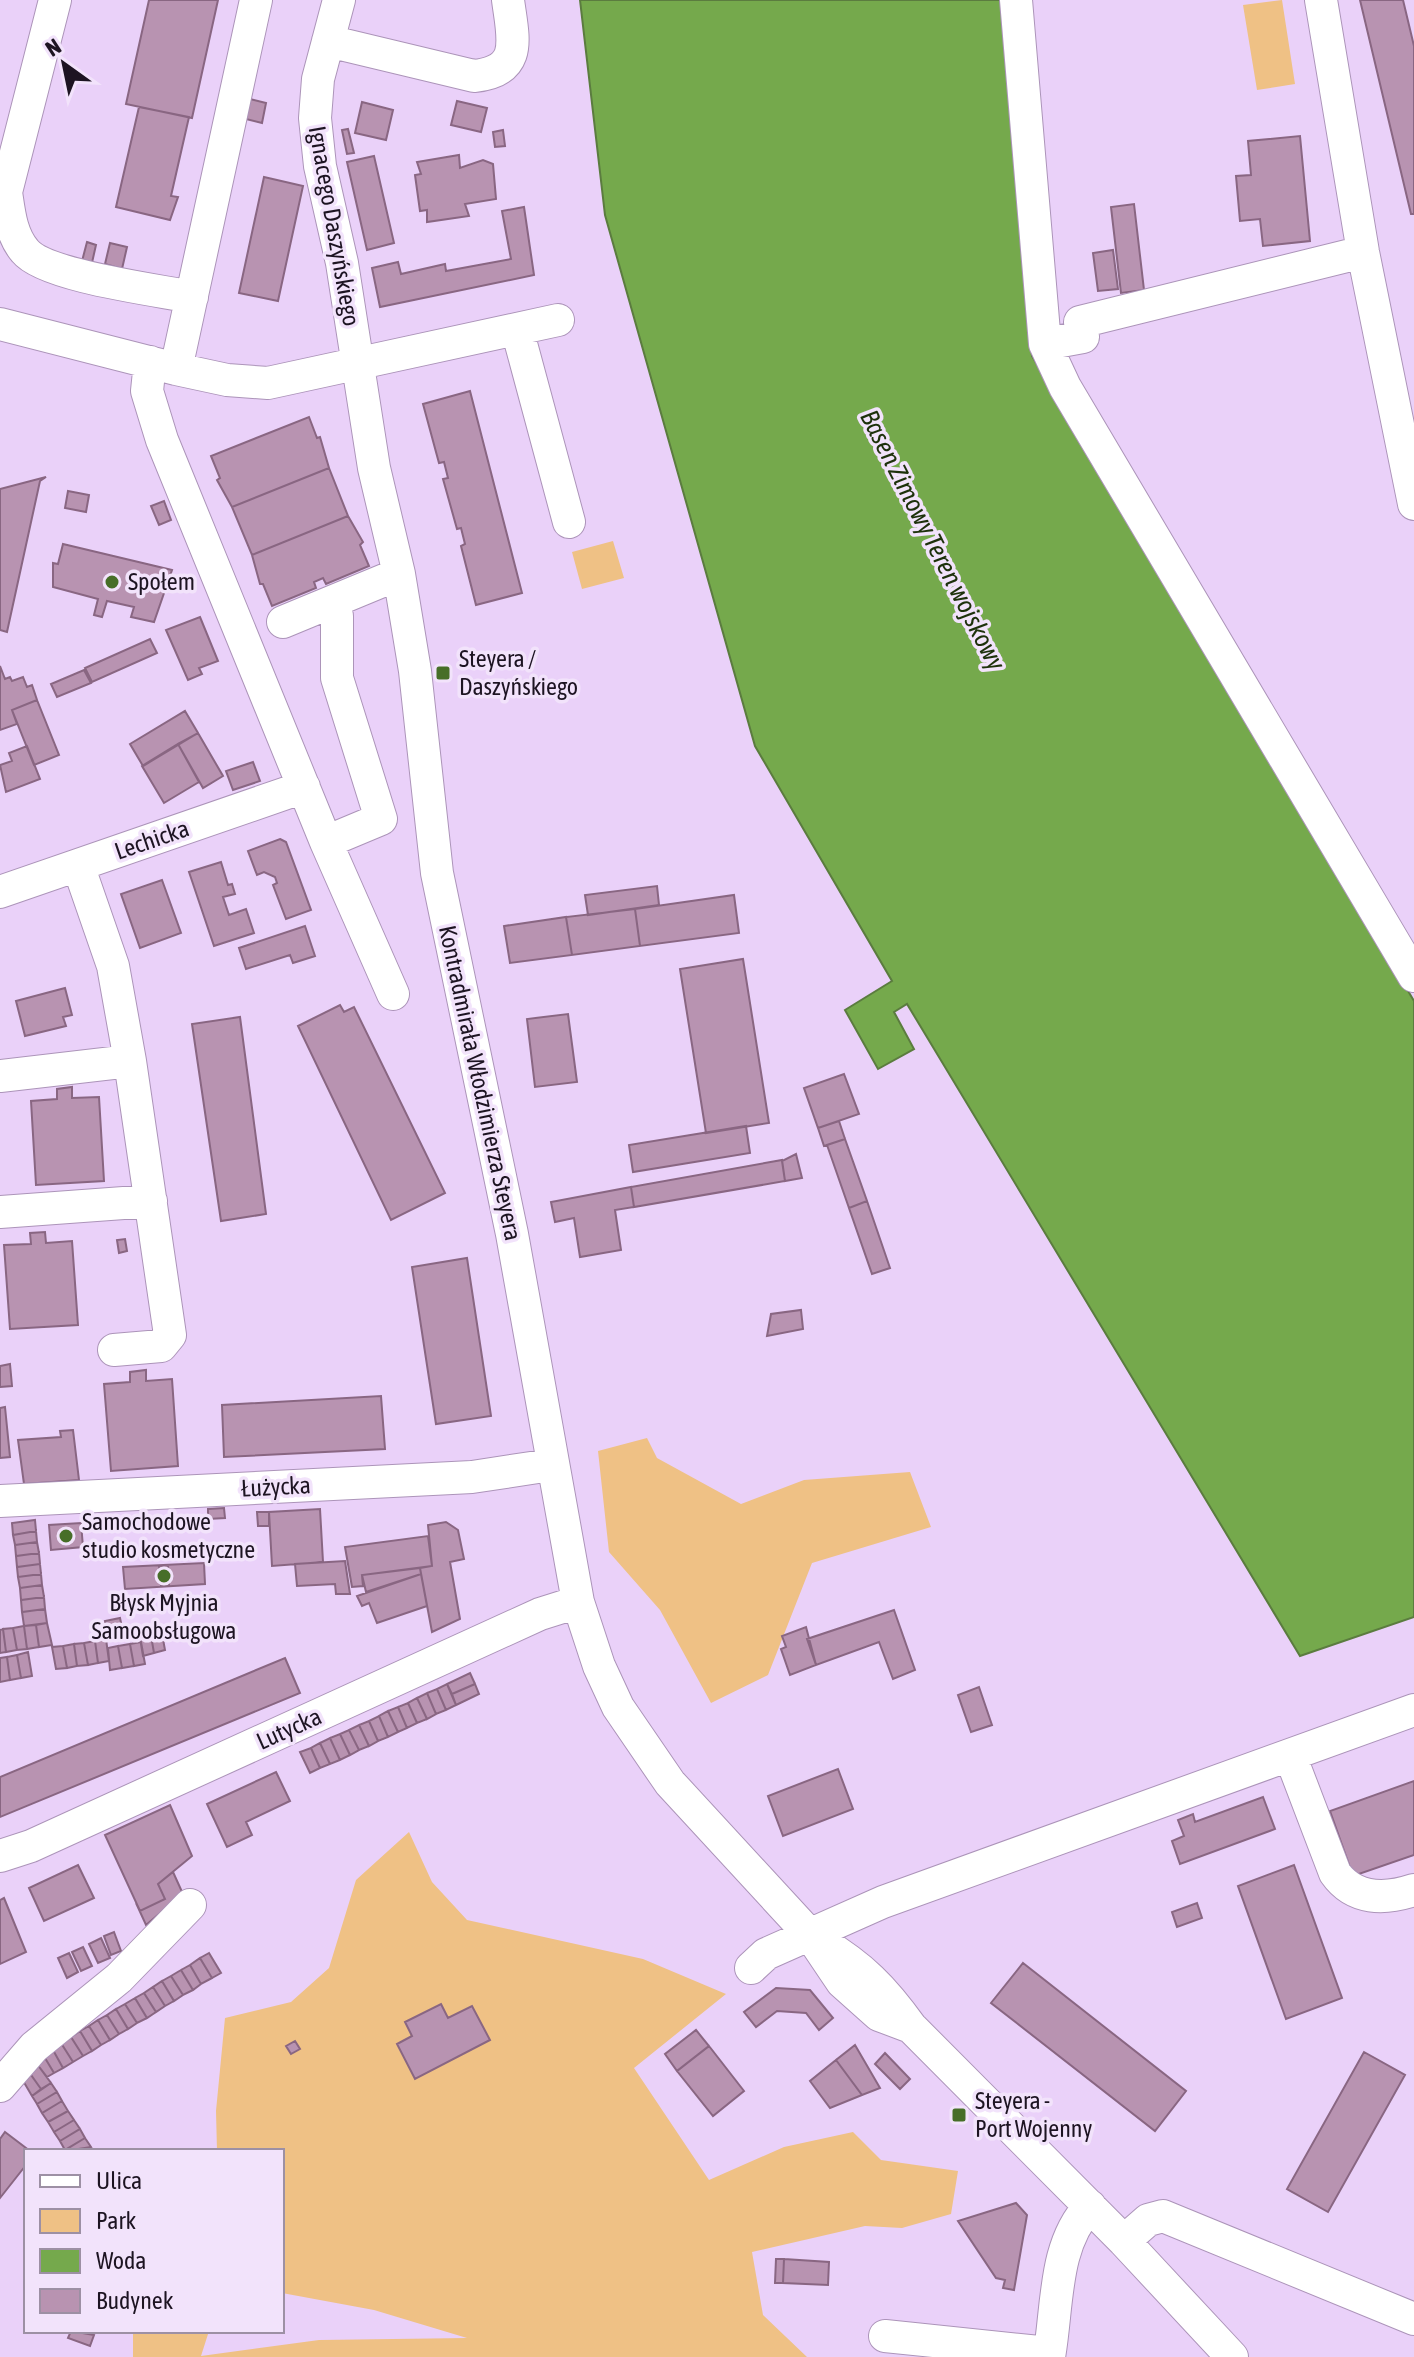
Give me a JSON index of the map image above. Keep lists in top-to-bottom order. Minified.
{"streets":{"street":["Ignacego Daszyńskiego","Lechicka","Kontradmirała Włodzimierza Steyera","Łużycka","Lutycka"]},"crossings":[["Ignacego Daszyńskiego","Kontradmirała Włodzimierza Steyera"],["Kontradmirała Włodzimierza Steyera","Łużycka"],["Kontradmirała Włodzimierza Steyera","Lutycka"]],"water":["Basen Zimowy Teren wojskowy"],"places":{"other":["Społem","Samochodowe studio kosmetyczne","Błysk Myjnia Samoobsługowa"],"transit":["Steyera / Daszyńskiego","Steyera - Port Wojenny"]},"legend":["Ulica","Park","Woda","Budynek"],"north":"top left"}
